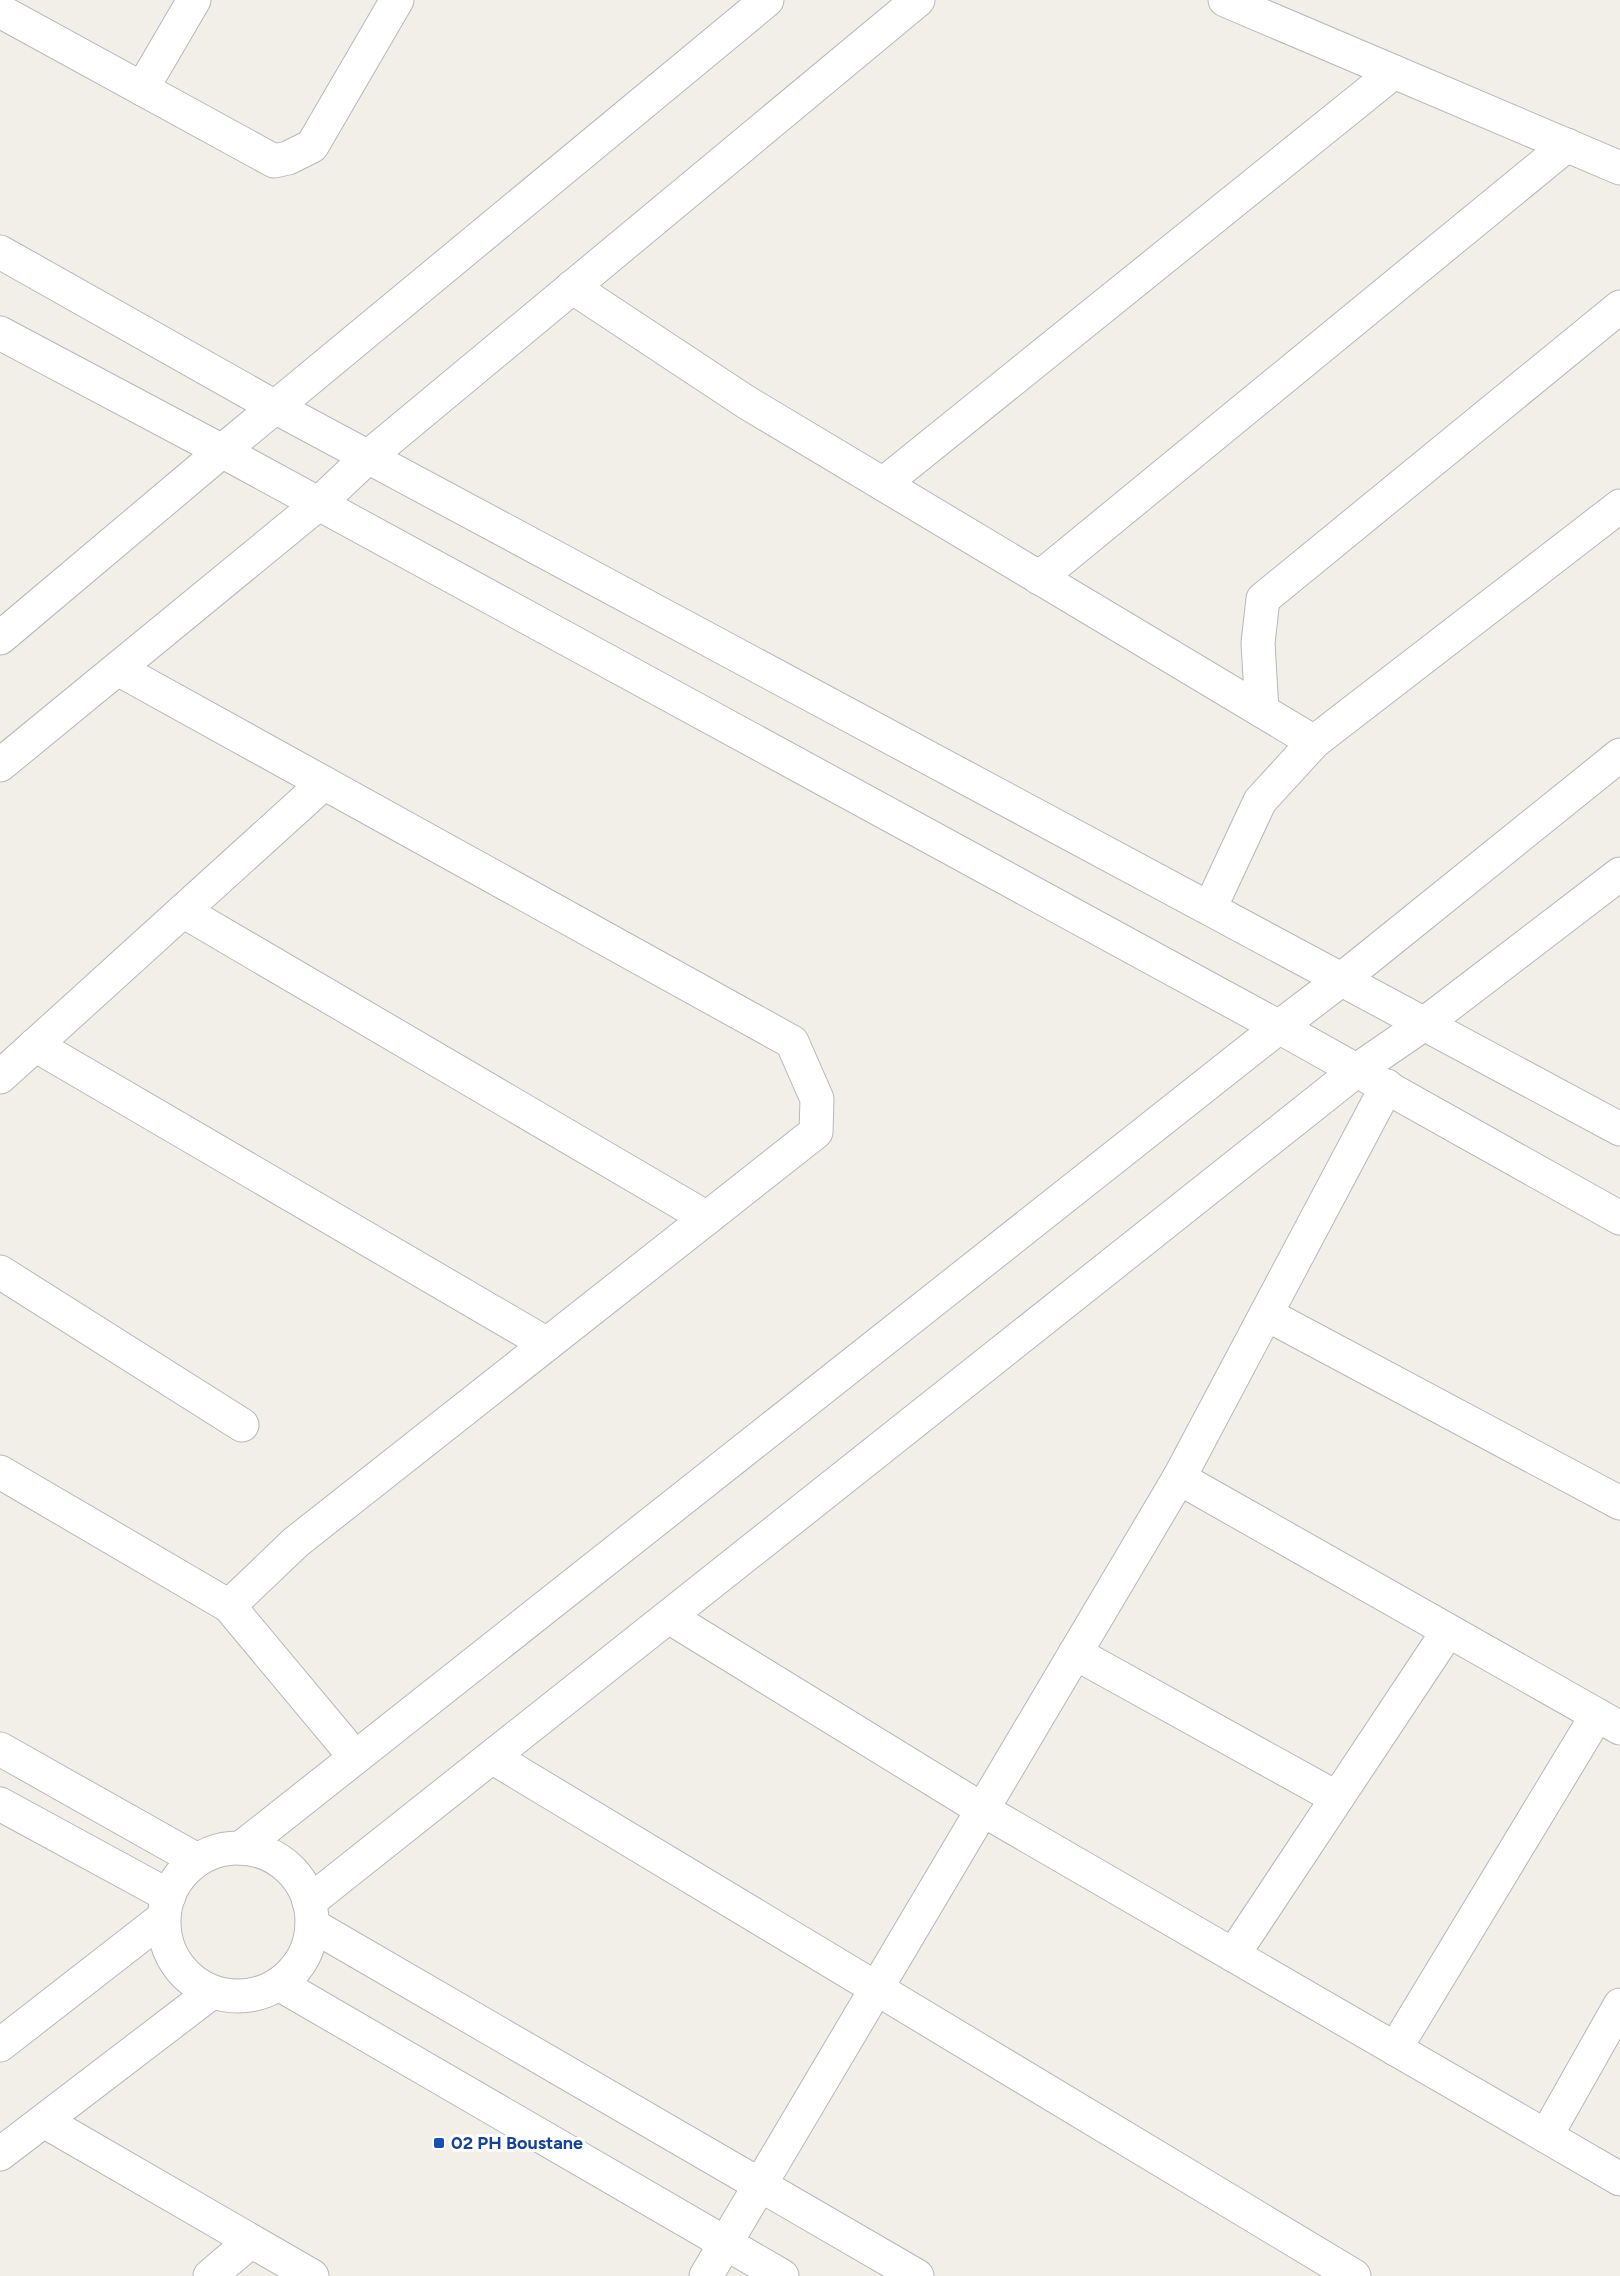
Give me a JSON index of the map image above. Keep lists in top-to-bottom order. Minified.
{"places":{"transit":["02 PH Boustane"]}}
